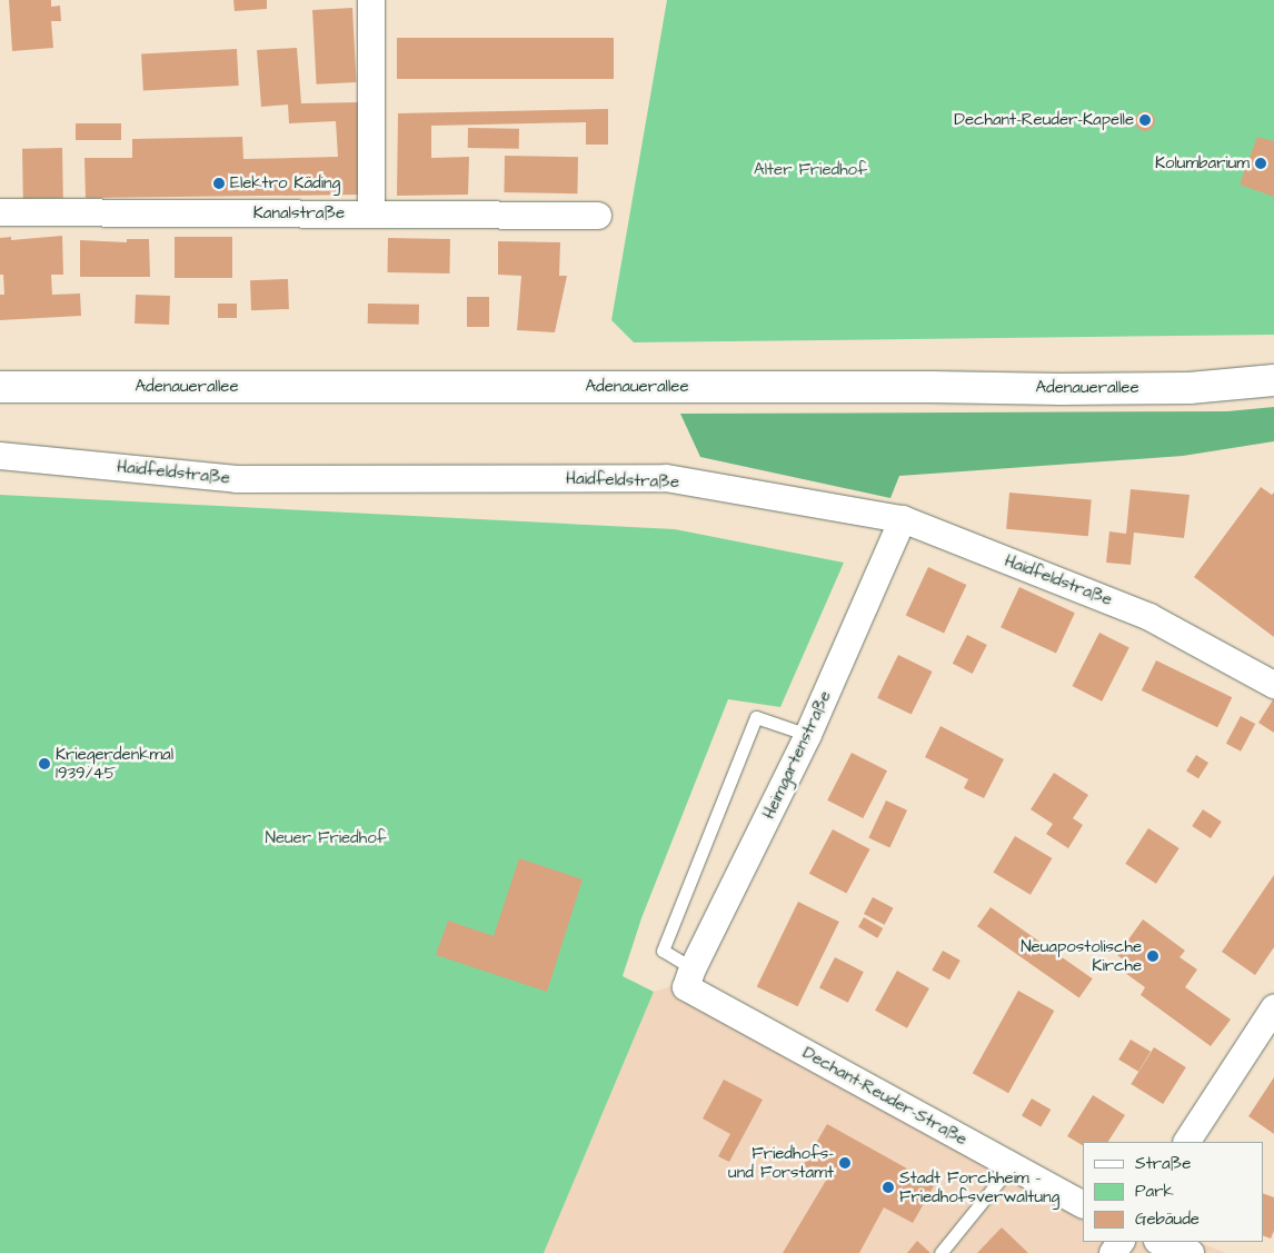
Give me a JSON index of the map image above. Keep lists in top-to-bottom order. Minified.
{"streets":{"main road":["Adenauerallee"],"street":["Kanalstraße","Haidfeldstraße","Heimgartenstraße","Dechant-Reuder-Straße"]},"crossings":[["Haidfeldstraße","Heimgartenstraße"],["Heimgartenstraße","Dechant-Reuder-Straße"]],"parks":["Alter Friedhof","Neuer Friedhof"],"places":["Dechant-Reuder-Kapelle","Kolumbarium","Elektro Käding","Kriegerdenkmal 1939/45","Neuapostolische Kirche","Friedhofs- und Forstamt","Stadt Forchheim - Friedhofsverwaltung"],"legend":["Straße","Park","Gebäude"]}
